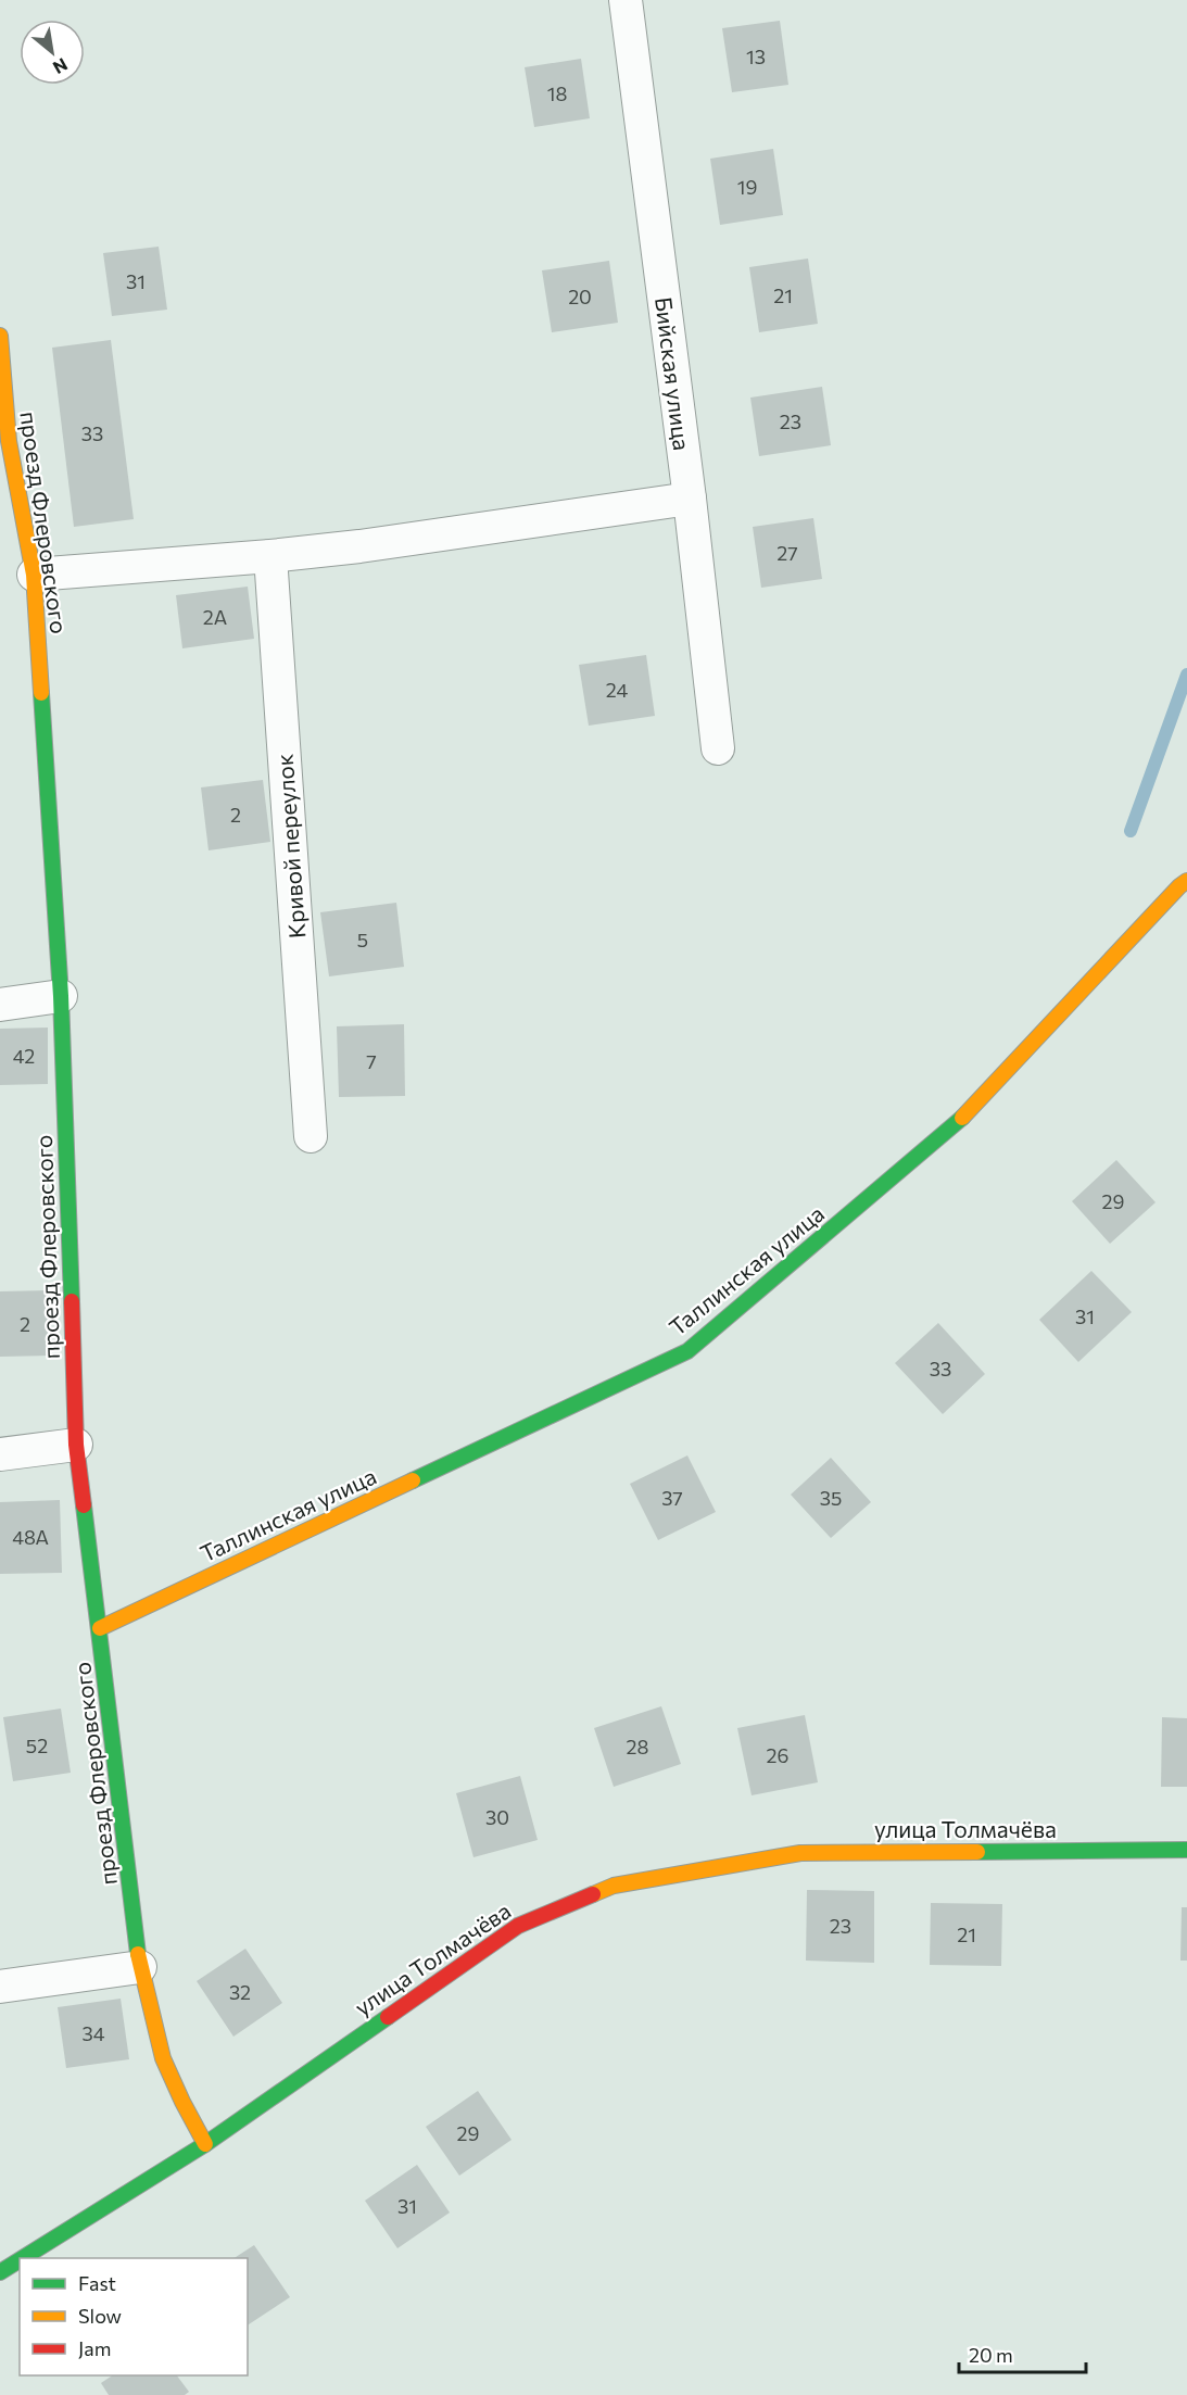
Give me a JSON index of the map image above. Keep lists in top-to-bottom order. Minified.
{"streets":{"street":["Бийская улица","проезд Флеровского","Кривой переулок","Таллинская улица","улица Толмачёва"]},"crossings":[["проезд Флеровского","Таллинская улица"],["проезд Флеровского","улица Толмачёва"]],"house_numbers":["13","18","19","31","21","20","23","33","27","2А","24","2","5","42","7","29","31","2","33","37","35","48А","52","28","26","30","23","21","32","34","29","31"],"legend":["Fast","Slow","Jam"],"scale_bar":"20 m","north":"bottom right"}
